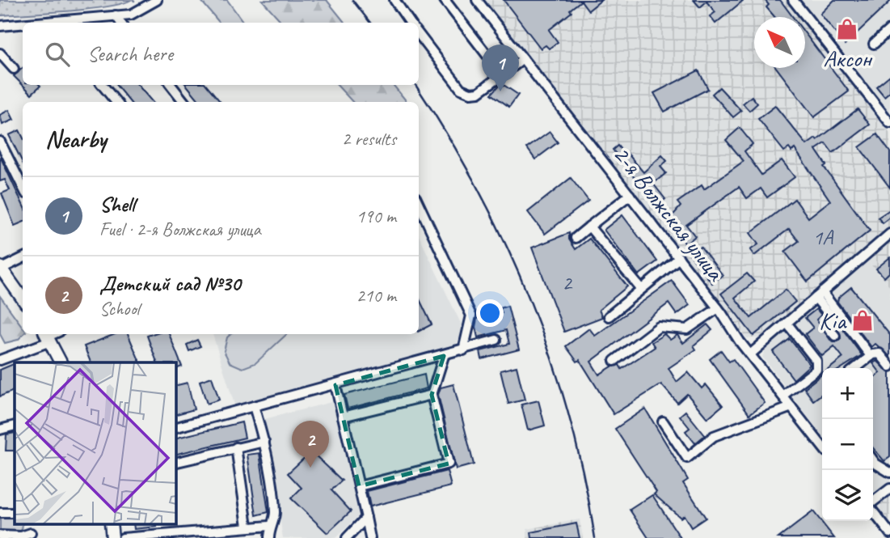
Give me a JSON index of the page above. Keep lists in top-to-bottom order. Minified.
{"streets":{"street":["2-я Волжская улица"]},"places":{"shop":["Аксон","Kia"]},"house_numbers":["1А","2"],"north":"top left","page":{"search":"Search here","pins":["1","2"],"heading":["Nearby","2 results"],"list":[{"mark":"1","name":"Shell","note":"Fuel · 2-я Волжская улица","value":"190 m"},{"mark":"2","name":"Детский сад №30","note":"School","value":"210 m"}],"map_buttons":["+","−"]}}
